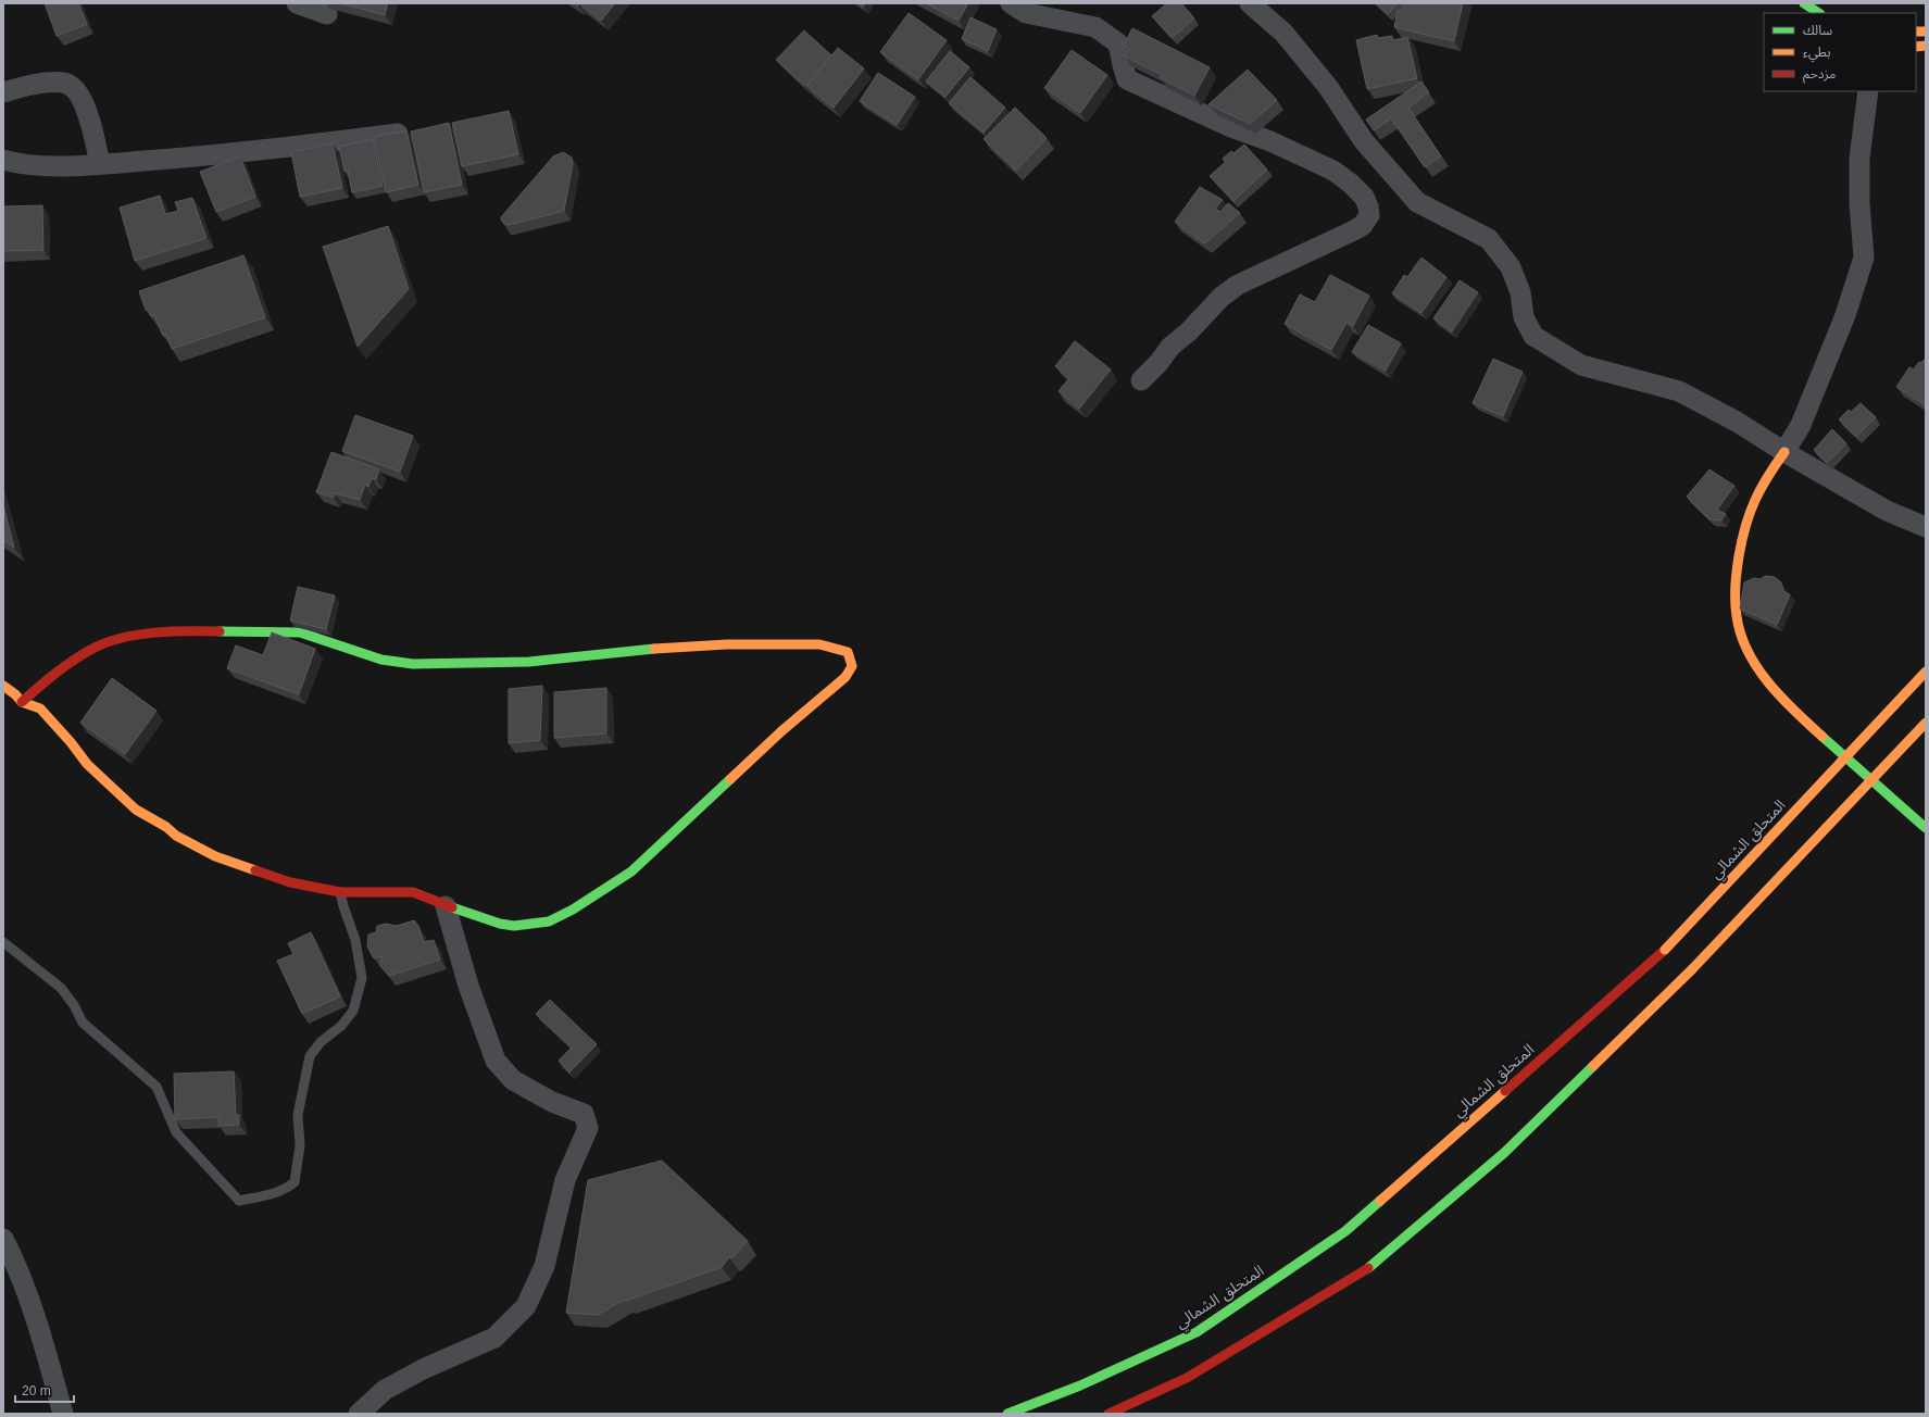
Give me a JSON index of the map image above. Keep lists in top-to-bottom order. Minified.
{"streets":{"main road":["المتحلق الشمالي"]},"legend":["سالك","بطيء","مزدحم"],"scale_bar":"20 m"}
